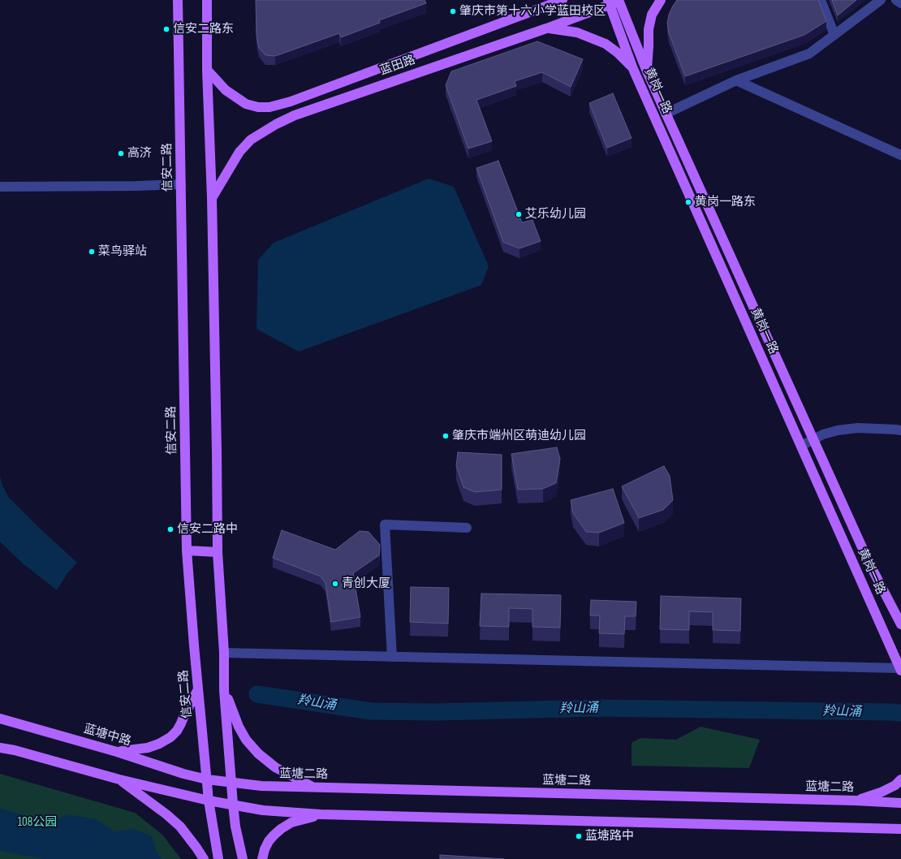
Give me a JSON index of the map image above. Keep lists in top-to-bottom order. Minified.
{"streets":{"main road":["蓝田路","黄岗一路","信安二路","蓝塘中路","蓝塘二路"]},"crossings":[["蓝田路","黄岗一路"],["信安二路","蓝塘中路"],["蓝塘中路","蓝塘二路"]],"water":["羚山涌"],"parks":["108公园"],"places":["肇庆市第十六小学蓝田校区","信安二路东","高济","黄岗一路东","艾乐幼儿园","菜鸟驿站","肇庆市端州区萌迪幼儿园","信安二路中","青创大厦","蓝塘路中"]}
